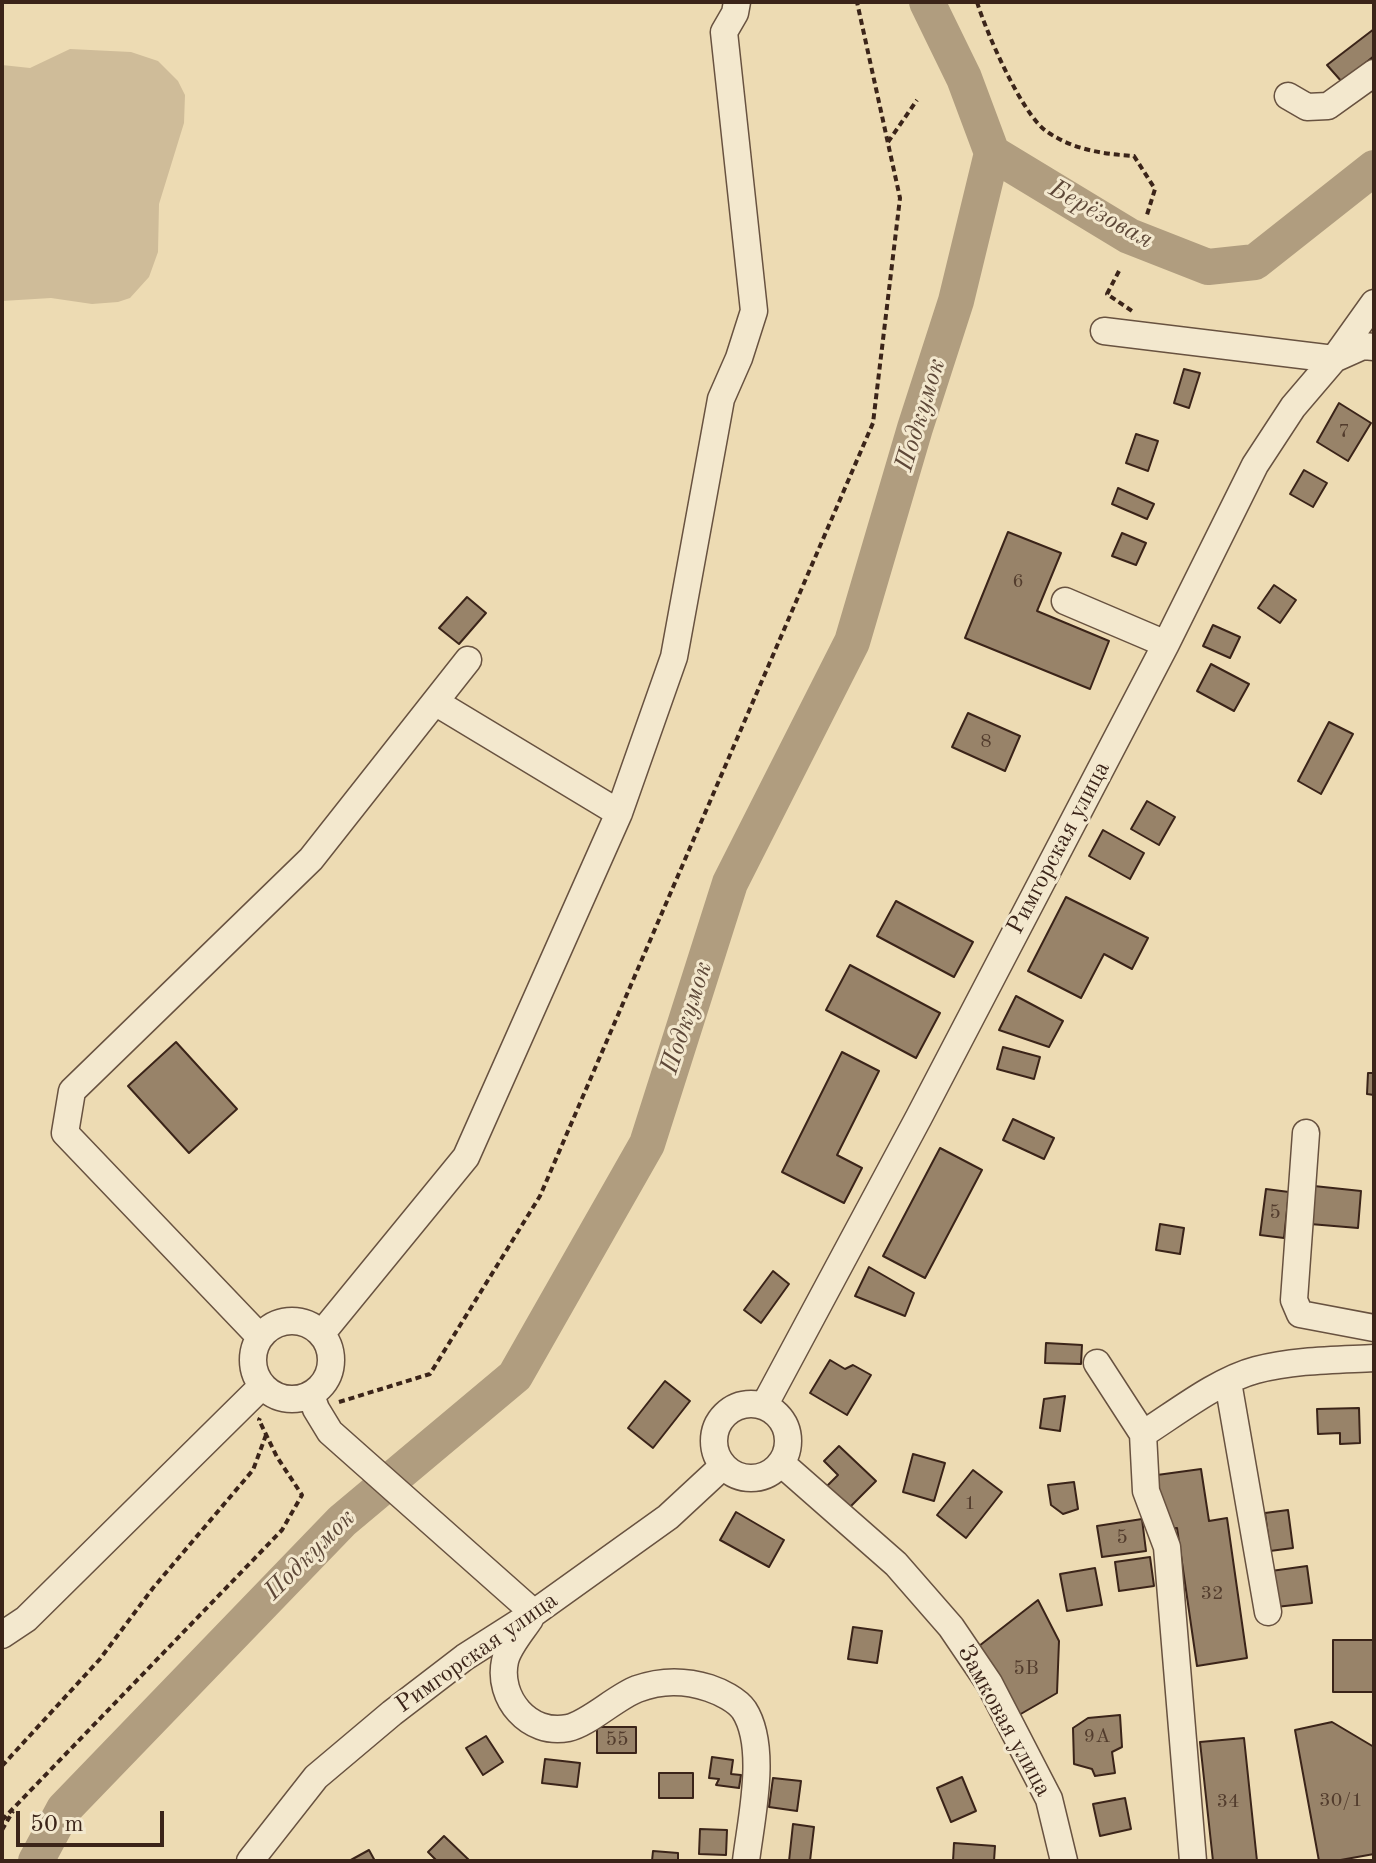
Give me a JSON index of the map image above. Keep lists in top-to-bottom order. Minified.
{"streets":{"street":["Римгорская улица","Замковая улица"]},"crossings":[["Римгорская улица","Замковая улица"]],"water":["Берёзовая","Подкумок"],"house_numbers":["7","6","8","5","1","5","32","5В","9А","55","30/1","34"],"scale_bar":"50 m"}
